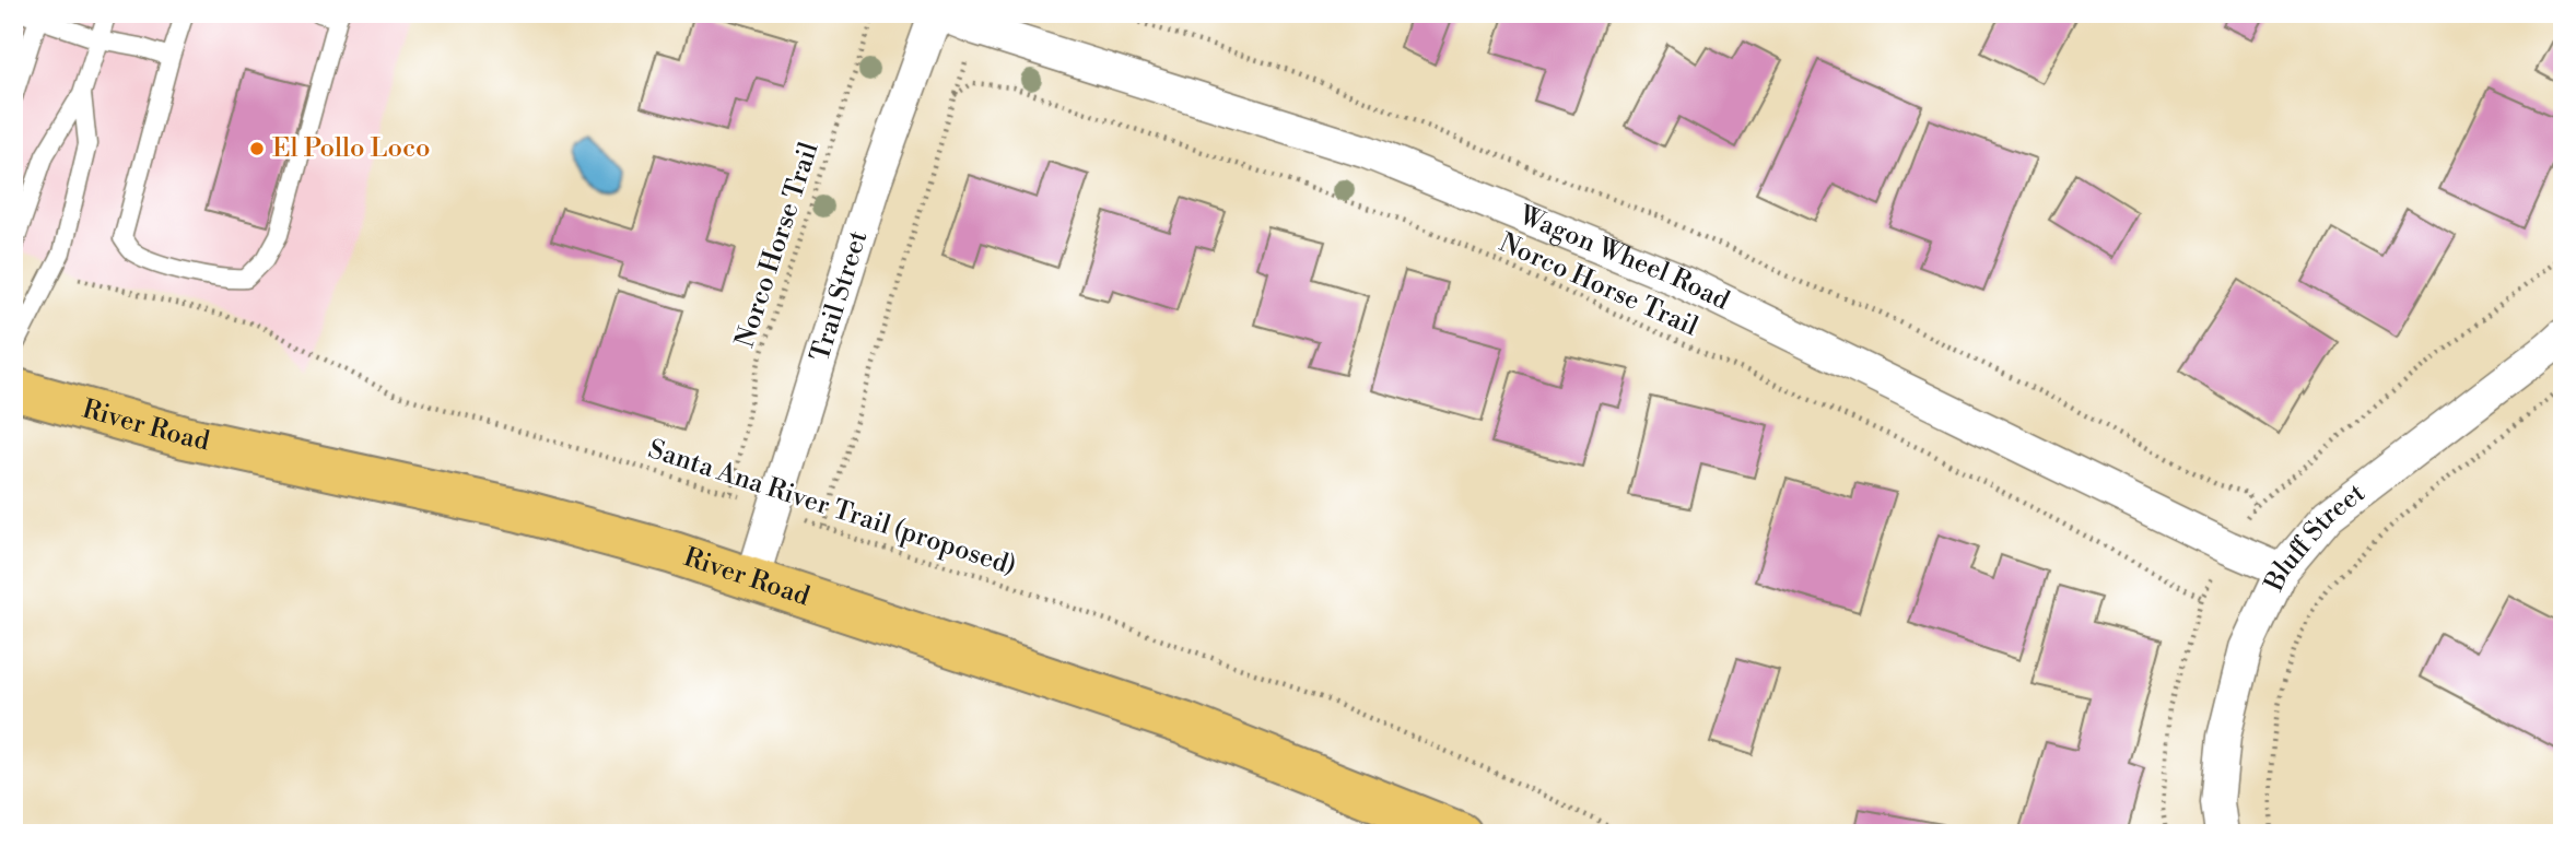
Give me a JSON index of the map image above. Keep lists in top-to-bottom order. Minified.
{"streets":{"main road":["River Road"],"street":["Wagon Wheel Road","Trail Street","Bluff Street"],"path":["Norco Horse Trail","Santa Ana River Trail (proposed)"]},"crossings":[["Norco Horse Trail","Santa Ana River Trail (proposed)"],["Wagon Wheel Road","Trail Street"],["Wagon Wheel Road","Bluff Street"],["Trail Street","River Road"],["Trail Street","Santa Ana River Trail (proposed)"]],"places":["El Pollo Loco"]}
